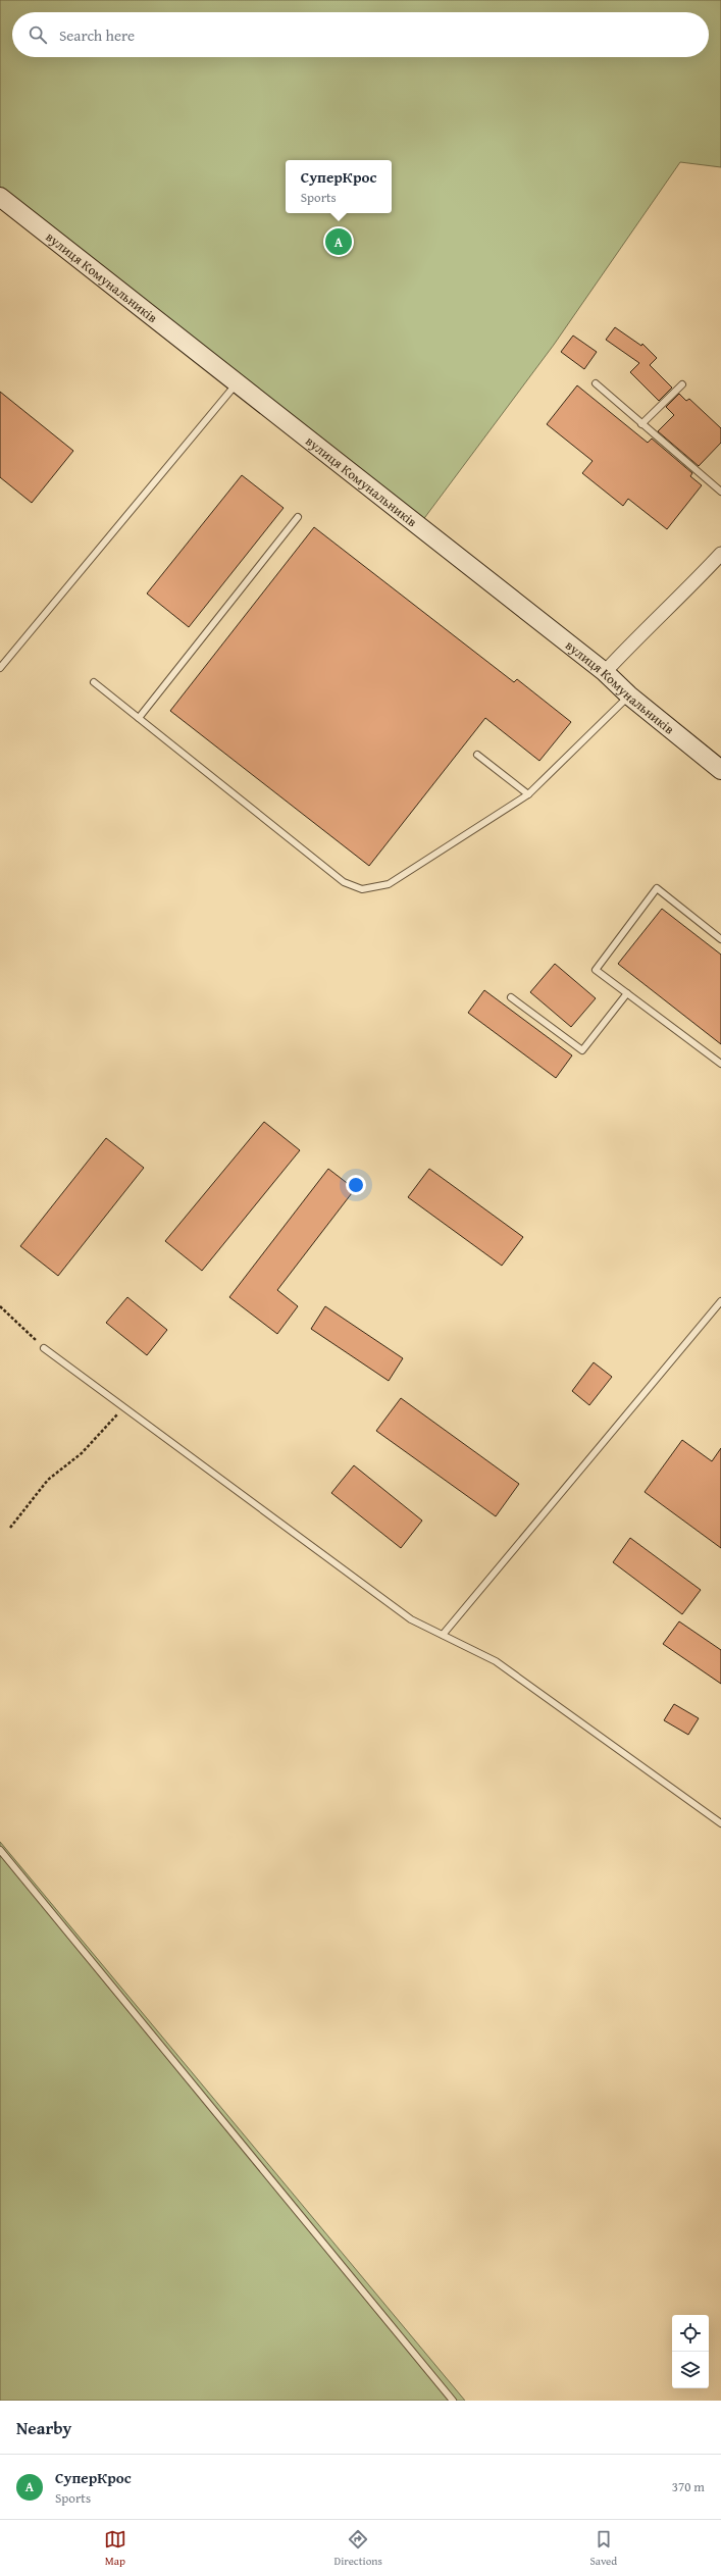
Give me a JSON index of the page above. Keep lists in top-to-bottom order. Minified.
{"streets":{"street":["вулиця Комунальників"]},"page":{"search":"Search here","popup":["СуперКрос","Sports"],"pins":"A","heading":"Nearby","list":[{"mark":"A","name":"СуперКрос","note":"Sports","value":"370 m"}],"nav":["Map","Directions","Saved"]}}
